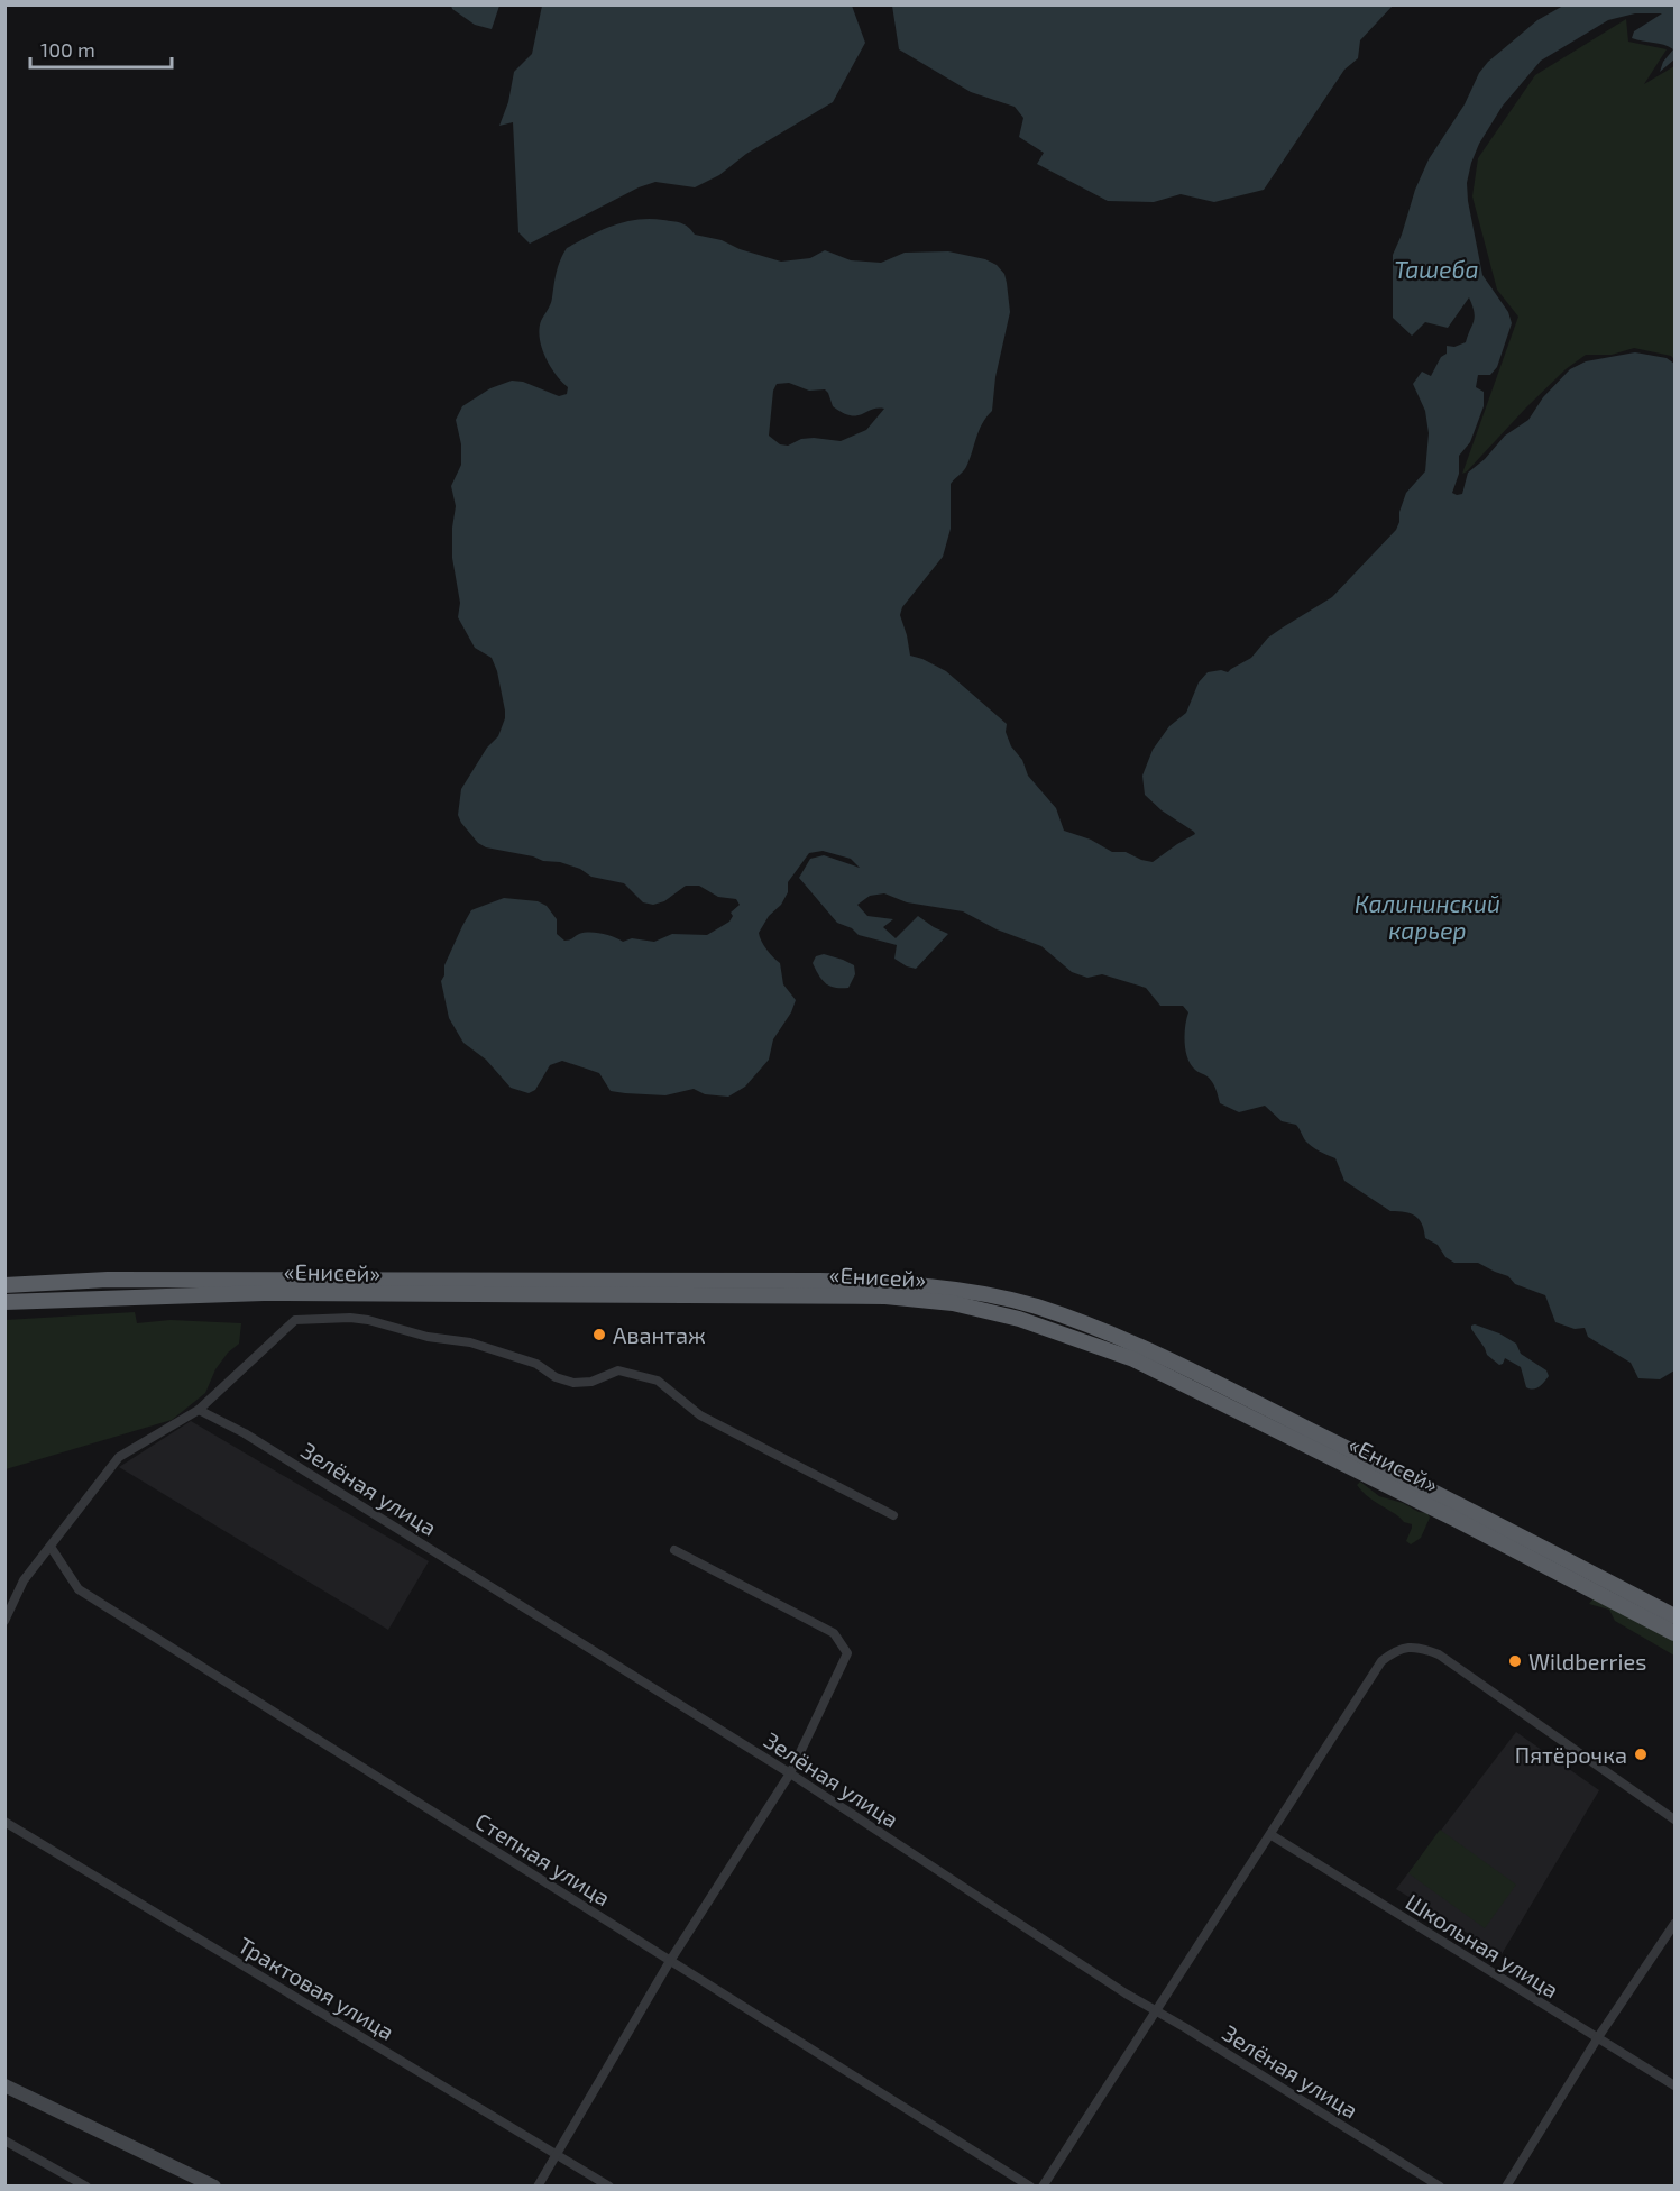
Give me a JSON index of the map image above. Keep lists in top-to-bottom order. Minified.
{"streets":{"highway":["«Енисей»"],"street":["Зелёная улица","Степная улица","Школьная улица","Трактовая улица"]},"water":["Ташеба","Калининский карьер"],"places":["Авантаж","Wildberries","Пятёрочка"],"scale_bar":"100 m"}
